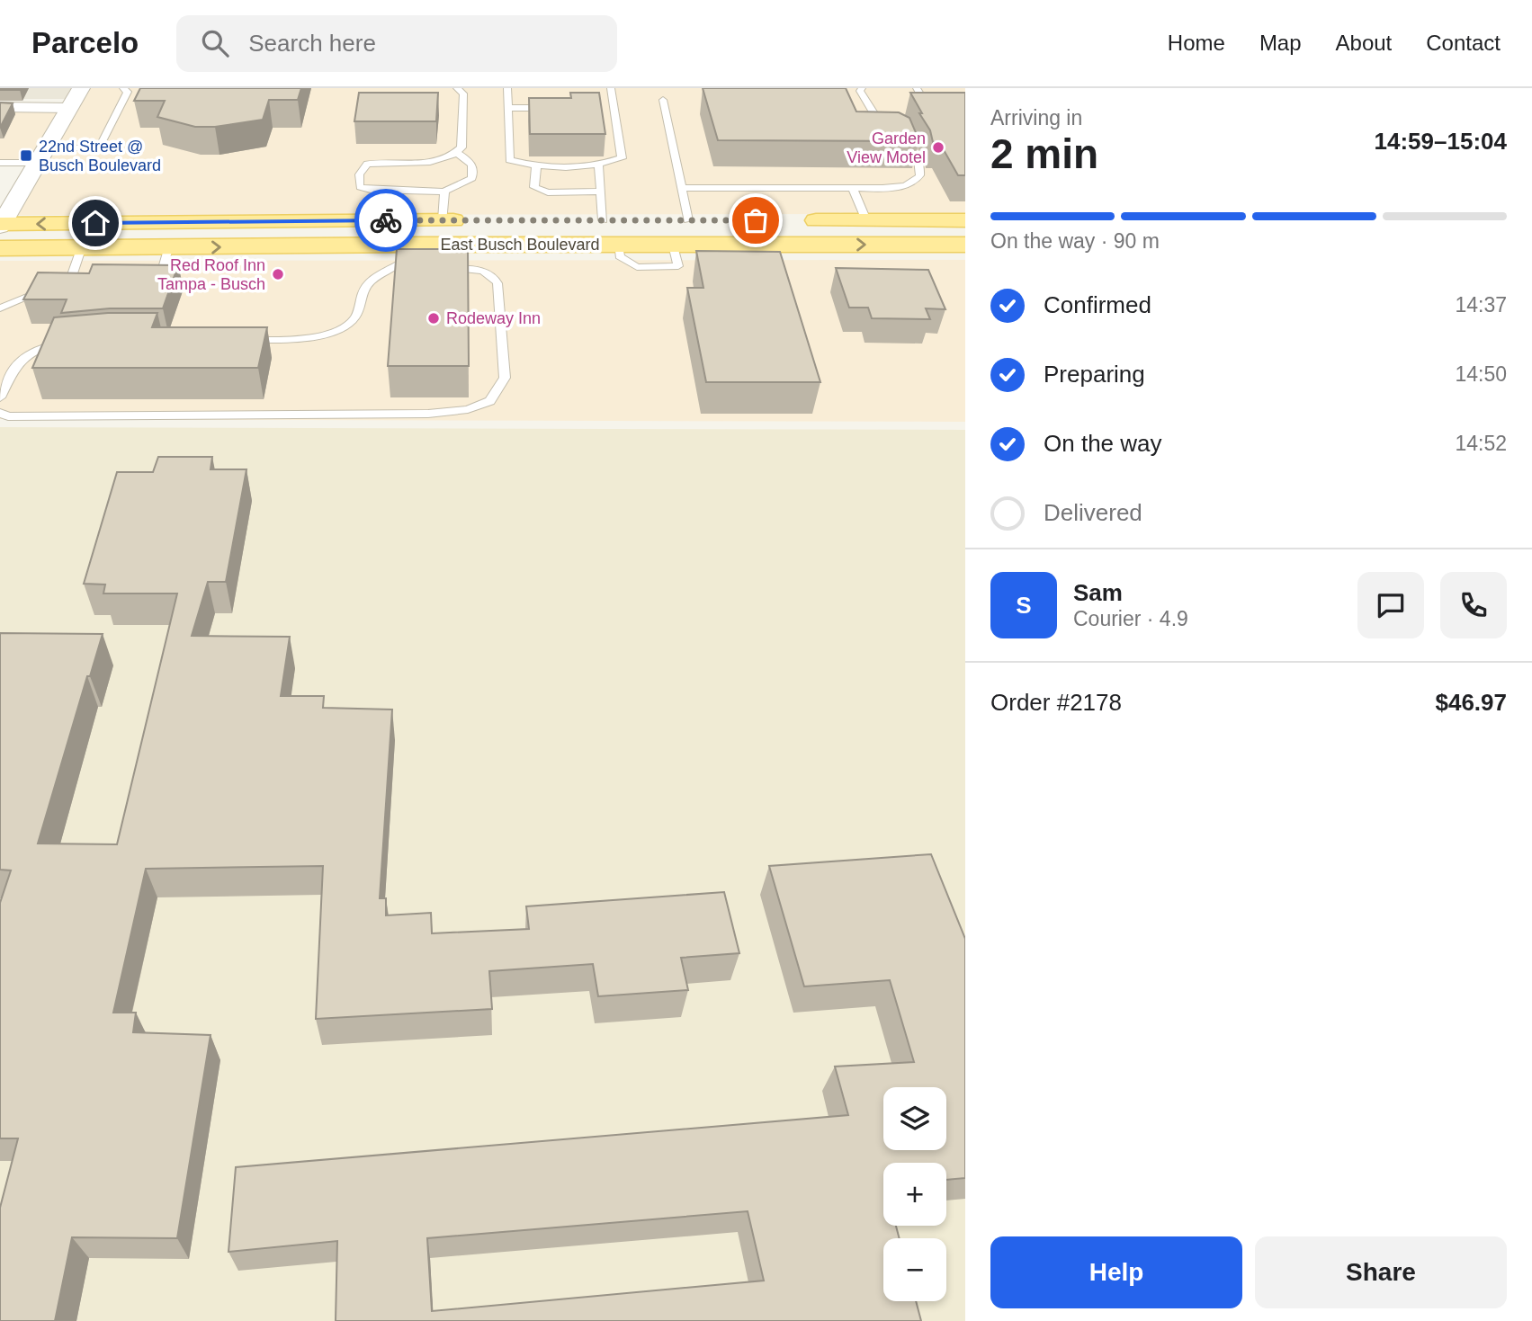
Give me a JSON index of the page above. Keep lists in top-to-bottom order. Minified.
{"streets":{"main road":["East Busch Boulevard"]},"places":{"other":["Garden View Motel","Red Roof Inn Tampa - Busch","Rodeway Inn"],"transit":["22nd Street @ Busch Boulevard"]},"page":{"header":"Parcelo","search":"Search here","nav":["Home","Map","About","Contact"],"heading":["2 min","Arriving in","14:59–15:04"],"panel":["Sam","Courier · 4.9","Order #2178","$46.97"],"bar":"On the way · 90 m","list":[["Confirmed","14:37"],["Preparing","14:50"],["On the way","14:52"],"Delivered"],"round":"S","map_buttons":["+","−"],"buttons":["Help","Share"]}}
